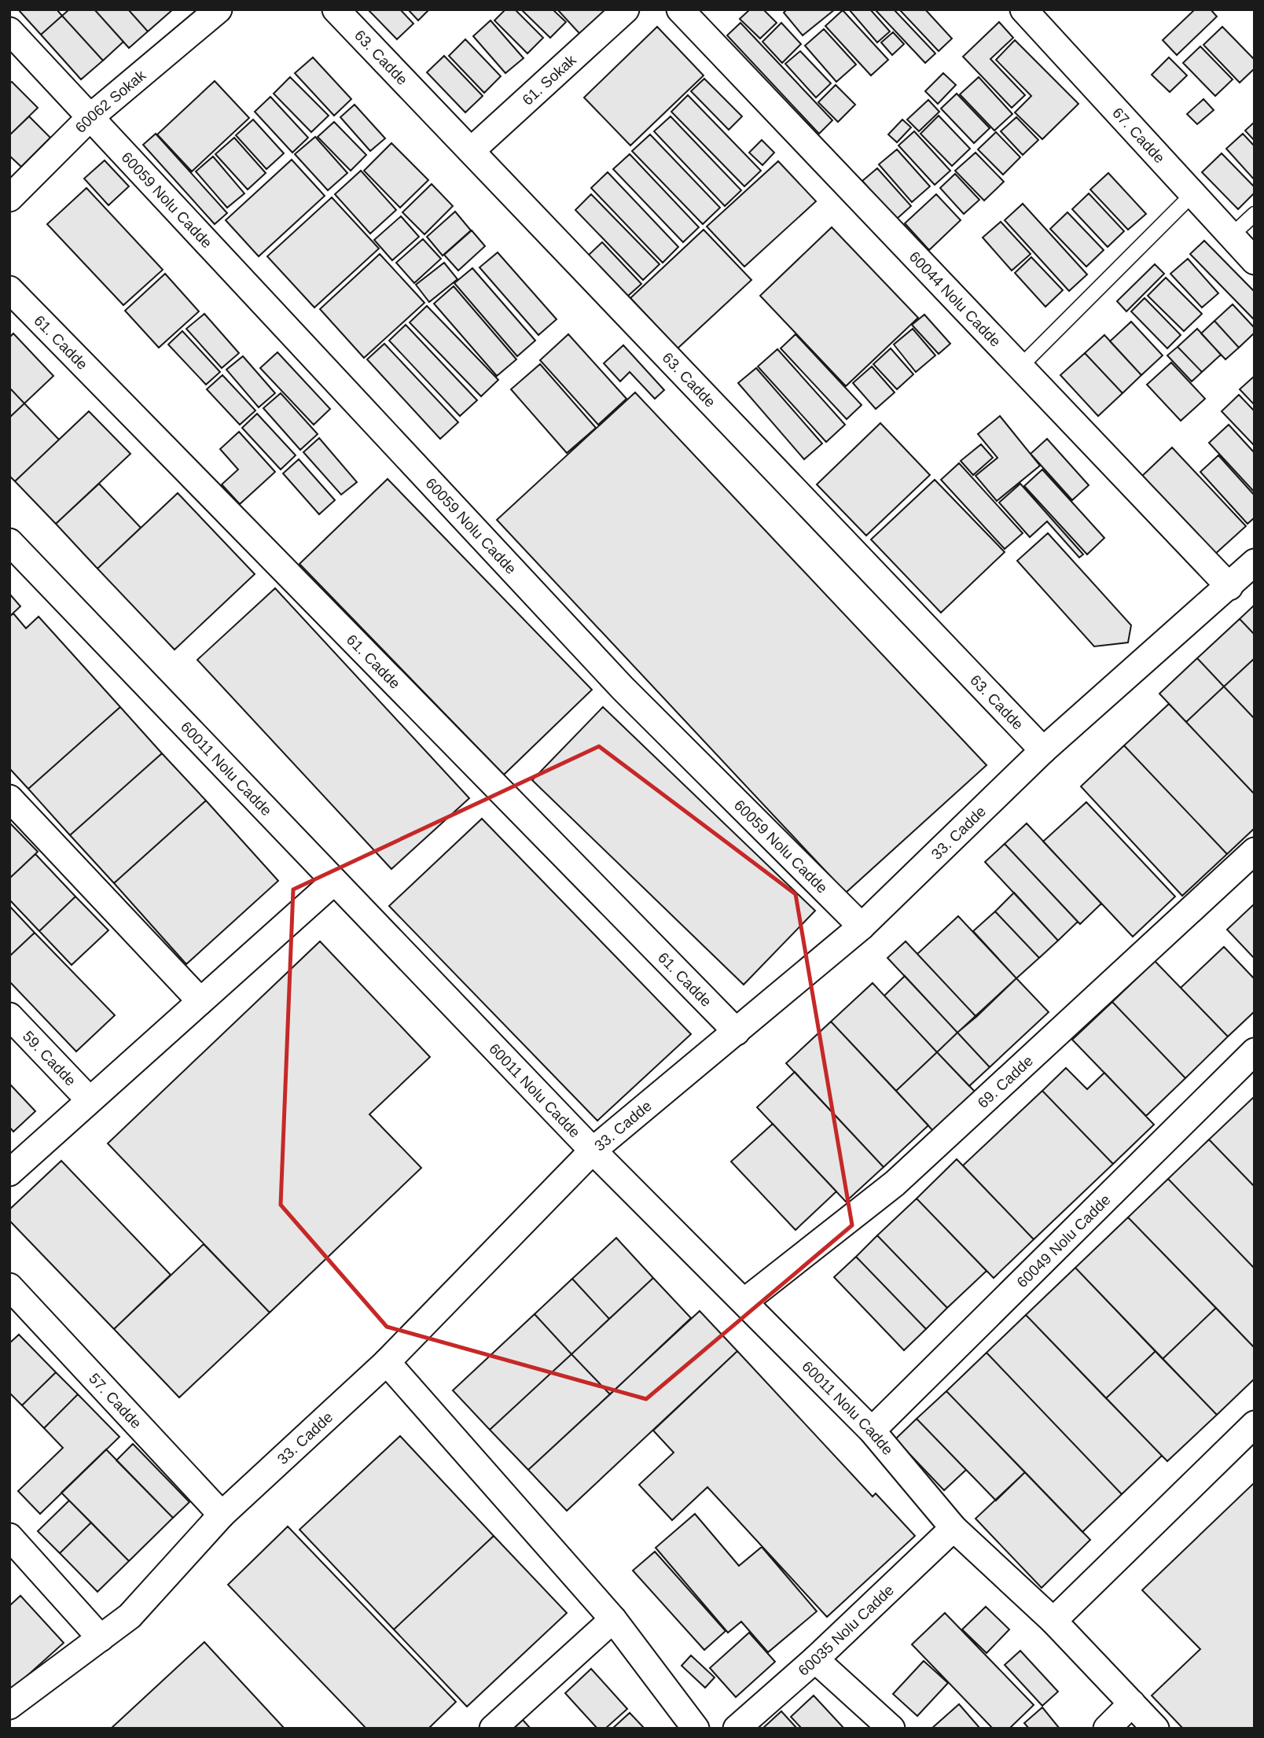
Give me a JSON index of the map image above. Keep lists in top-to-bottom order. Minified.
{"streets":{"street":["63. Cadde","61. Sokak","60062 Sokak","67. Cadde","60059 Nolu Cadde","60044 Nolu Cadde","61. Cadde","60011 Nolu Cadde","33. Cadde","59. Cadde","69. Cadde","60049 Nolu Cadde","57. Cadde","60035 Nolu Cadde"]},"crossings":[["63. Cadde","61. Sokak"],["63. Cadde","33. Cadde"],["60062 Sokak","60059 Nolu Cadde"],["60059 Nolu Cadde","33. Cadde"],["60044 Nolu Cadde","33. Cadde"],["61. Cadde","33. Cadde"],["60011 Nolu Cadde","33. Cadde"],["60011 Nolu Cadde","69. Cadde"],["60011 Nolu Cadde","60049 Nolu Cadde"],["60011 Nolu Cadde","60035 Nolu Cadde"],["33. Cadde","57. Cadde"]]}
